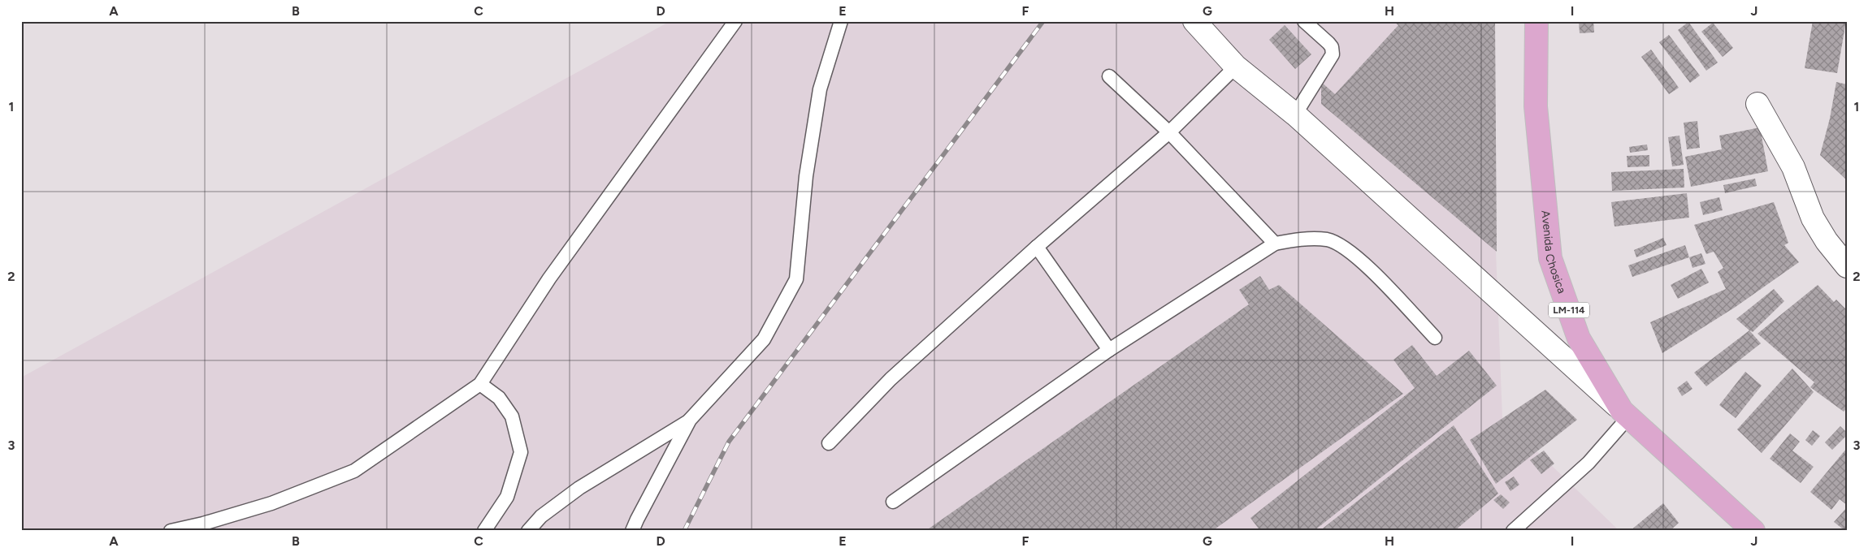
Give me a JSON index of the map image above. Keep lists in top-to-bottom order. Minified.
{"streets":{"main road":["Avenida Chosica","LM-114"]},"grid":{"columns":["A","B","C","D","E","F","G","H","I","J"],"rows":["1","2","3"]}}
